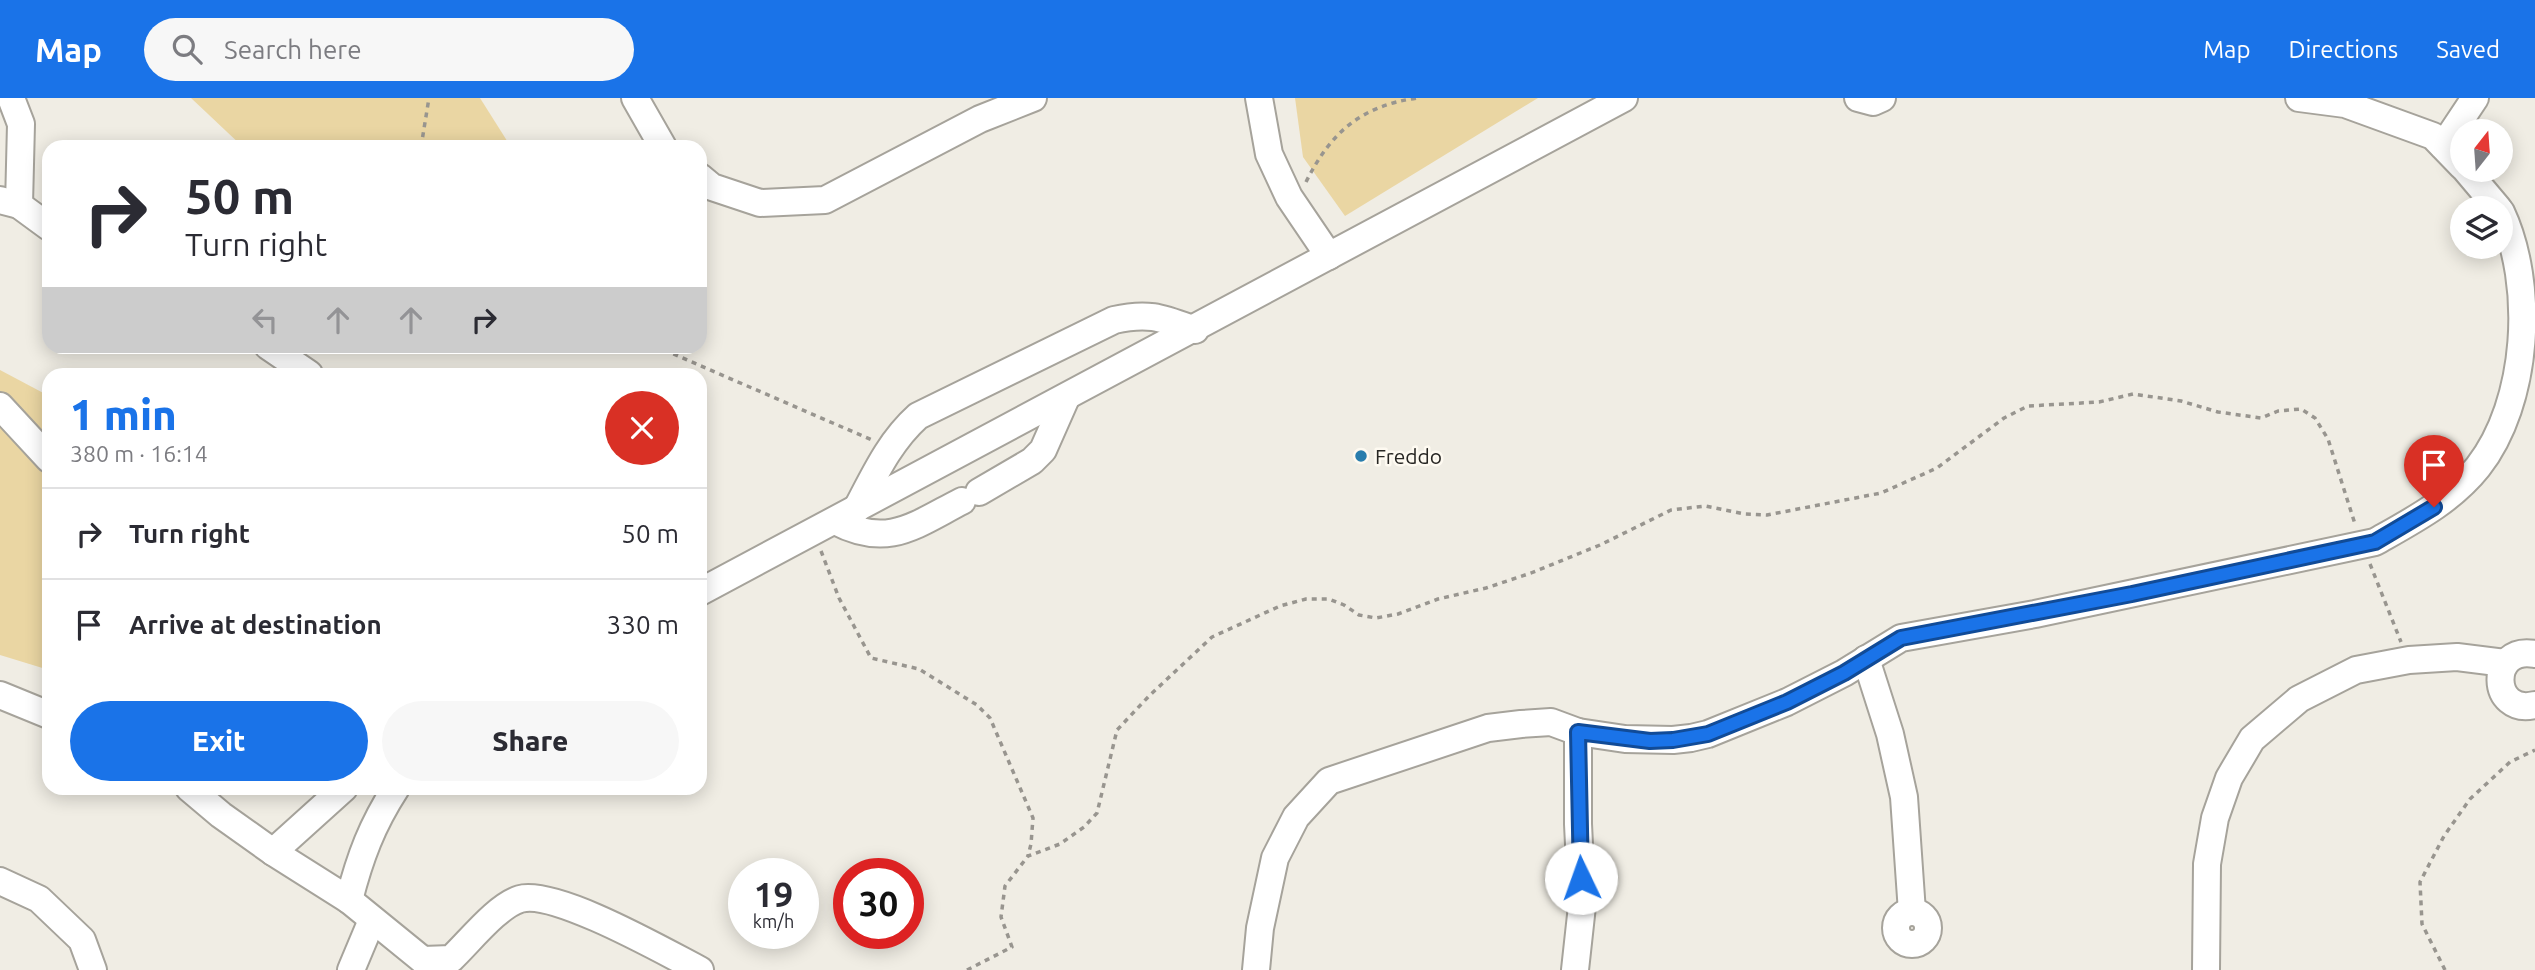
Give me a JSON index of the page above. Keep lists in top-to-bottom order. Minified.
{"places":["Freddo"],"north":"top","page":{"header":"Map","search":"Search here","nav":["Map","Directions","Saved"],"turn":["50 m","Turn right"],"heading":["1 min","380 m · 16:14"],"list":[{"name":"Turn right","value":"50 m"},{"name":"Arrive at destination","value":"330 m"}],"buttons":["Exit","Share"],"speed":"19 km/h","limit":"30"}}
